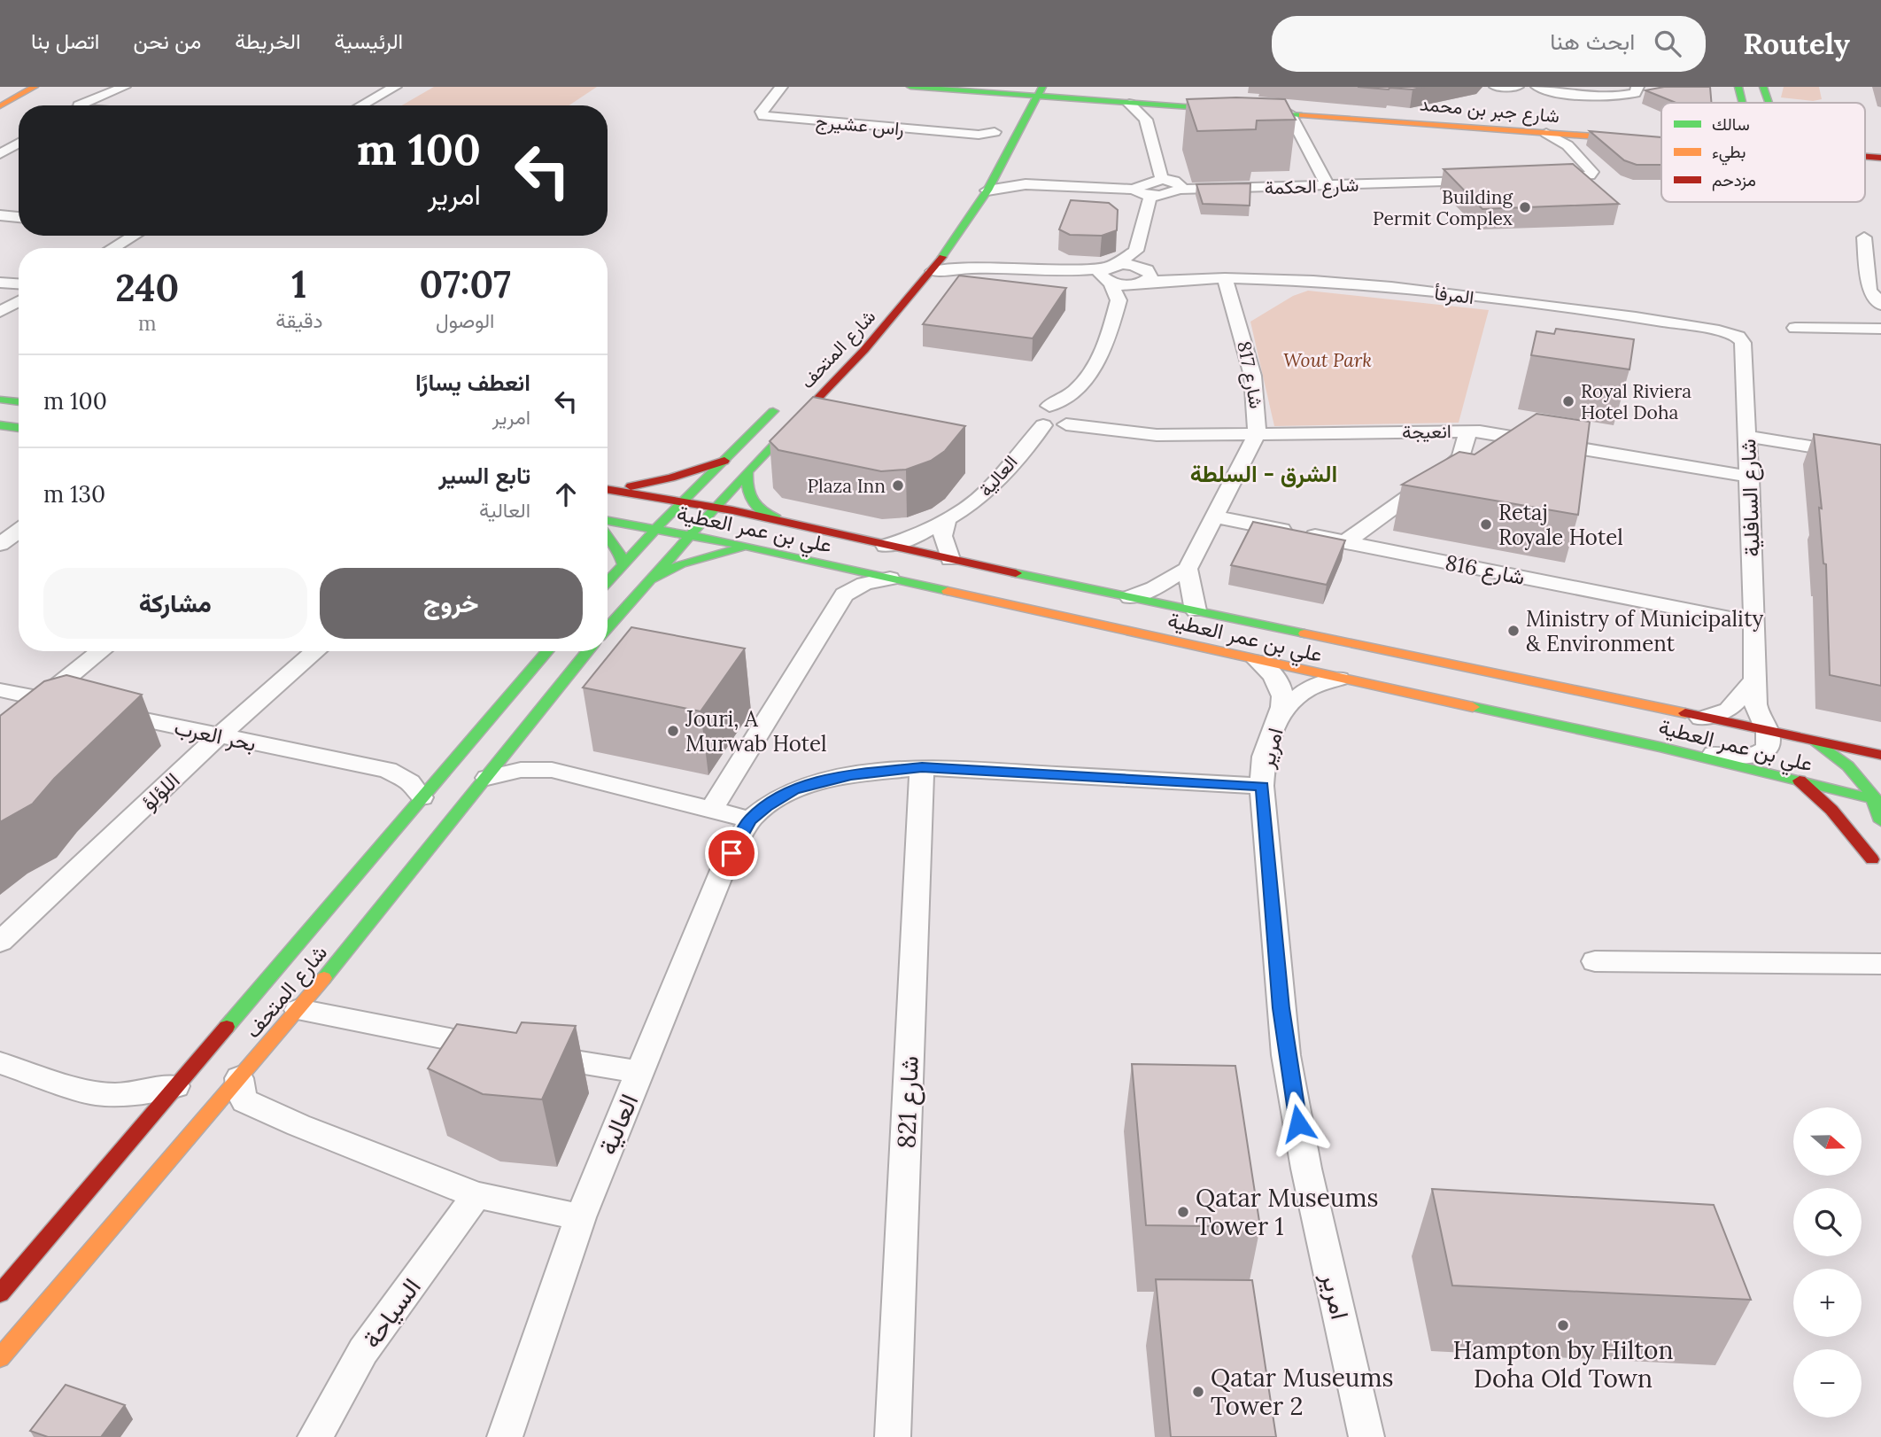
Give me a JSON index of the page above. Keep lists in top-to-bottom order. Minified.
{"streets":{"street":["شارع جبر بن محمد","راس عشيرج","شارع الحكمة","المرفأ","شارع المتحف","شارع 817","انعيجة","العالية","شارع السافلية","علي بن عمر العطية","شارع 816","بحر العرب","امرير","اللؤلؤ","شارع 821","السياحة"]},"crossings":[["شارع جبر بن محمد","شارع المتحف"],["المرفأ","شارع 817"],["المرفأ","شارع السافلية"],["شارع المتحف","علي بن عمر العطية"],["شارع المتحف","بحر العرب"],["شارع 817","انعيجة"],["شارع 817","شارع 816"],["انعيجة","شارع السافلية"],["العالية","علي بن عمر العطية"],["العالية","امرير"],["شارع السافلية","علي بن عمر العطية"],["شارع السافلية","شارع 816"],["علي بن عمر العطية","امرير"],["بحر العرب","اللؤلؤ"],["امرير","شارع 821"]],"districts":["الشرق - السلطة"],"parks":["Wout Park"],"places":["Building Permit Complex","Royal Riviera Hotel Doha","Plaza Inn","Retaj Royale Hotel","Ministry of Municipality & Environment","Jouri, A Murwab Hotel","Qatar Museums Tower 1","Hampton by Hilton Doha Old Town","Qatar Museums Tower 2"],"legend":["سالك","بطيء","مزدحم"],"north":"right","page":{"header":"Routely","search":"ابحث هنا","nav":["الرئيسية","الخريطة","من نحن","اتصل بنا"],"turn":["100 m","امرير"],"eta":["07:07","الوصول","1","دقيقة","240","m"],"list":[{"name":"انعطف يسارًا","note":"امرير","value":"100 m"},{"name":"تابع السير","note":"العالية","value":"130 m"}],"buttons":["خروج","مشاركة"],"map_buttons":["+","−"]}}
